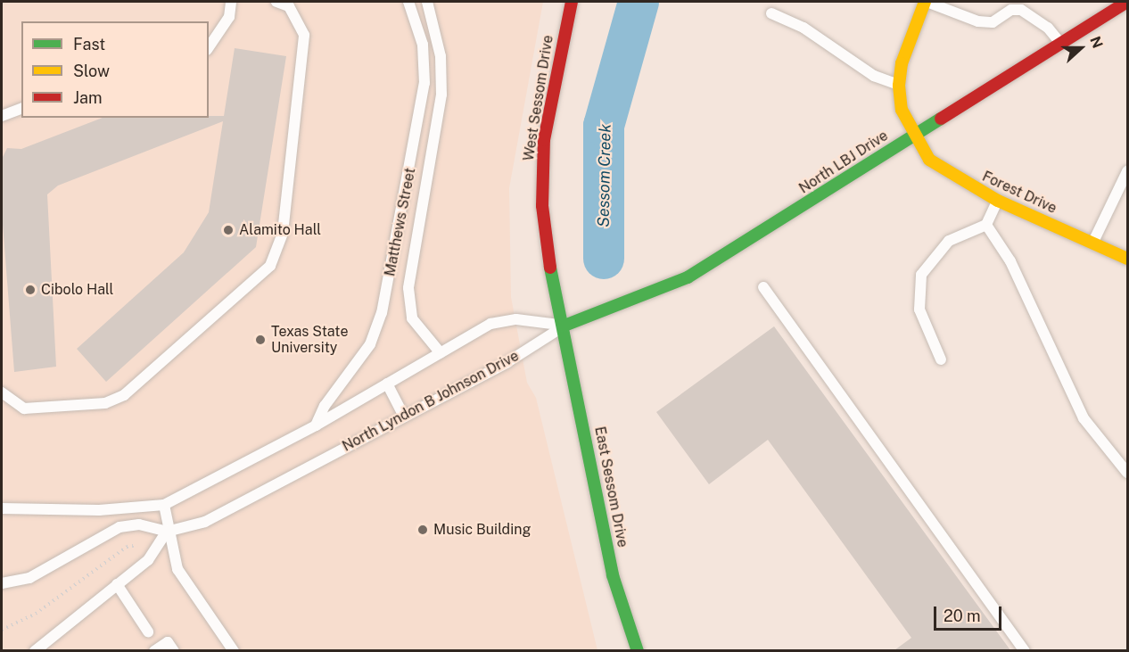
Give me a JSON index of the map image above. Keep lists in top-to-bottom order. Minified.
{"streets":{"street":["West Sessom Drive","North LBJ Drive","Forest Drive","East Sessom Drive"],"lane":["Matthews Street","North Lyndon B Johnson Drive"]},"crossings":[["West Sessom Drive","North LBJ Drive"],["West Sessom Drive","North Lyndon B Johnson Drive"],["West Sessom Drive","East Sessom Drive"],["North LBJ Drive","Forest Drive"],["North LBJ Drive","North Lyndon B Johnson Drive"],["North LBJ Drive","East Sessom Drive"],["North Lyndon B Johnson Drive","East Sessom Drive"]],"water":["Sessom Creek"],"places":["Alamito Hall","Cibolo Hall","Texas State University","Music Building"],"legend":["Fast","Slow","Jam"],"scale_bar":"20 m","north":"right"}
